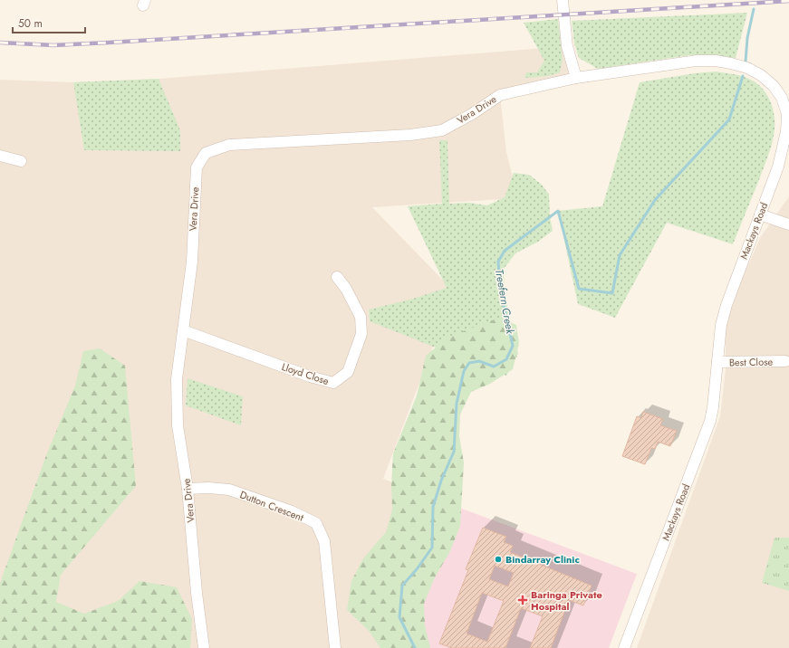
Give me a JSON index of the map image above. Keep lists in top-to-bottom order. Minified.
{"streets":{"street":["Vera Drive","Mackays Road","Best Close","Lloyd Close","Dutton Crescent"]},"crossings":[["Vera Drive","Mackays Road"],["Vera Drive","Lloyd Close"],["Vera Drive","Dutton Crescent"],["Mackays Road","Best Close"]],"water":["Treefern Creek"],"places":{"other":["Bindarray Clinic"],"health":["Baringa Private Hospital"]},"scale_bar":"50 m"}
